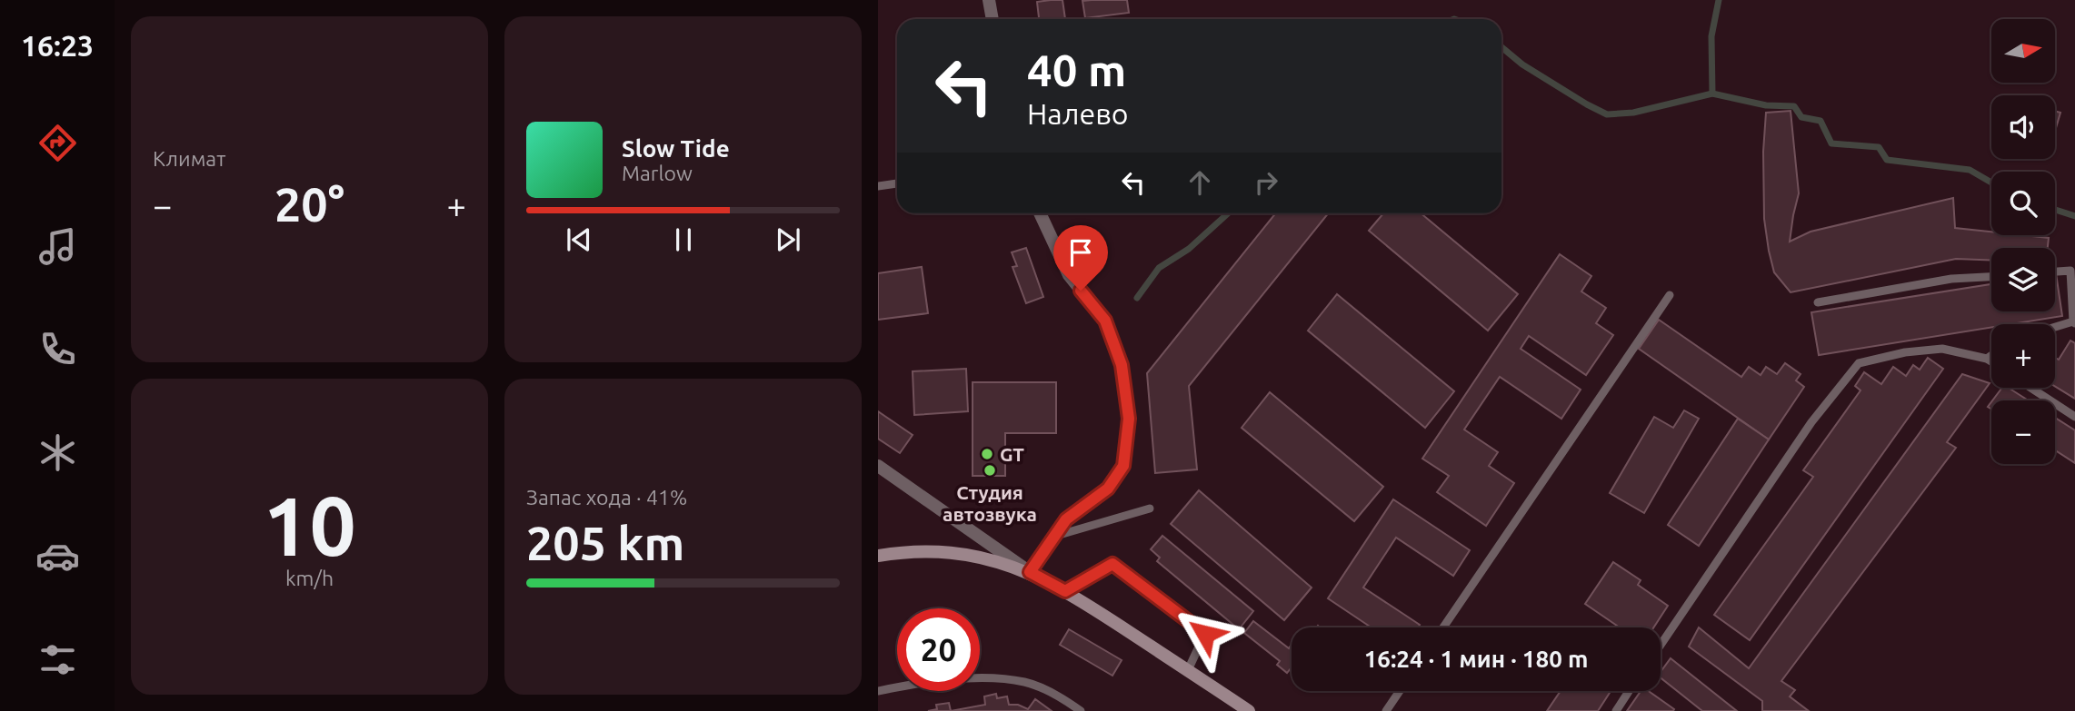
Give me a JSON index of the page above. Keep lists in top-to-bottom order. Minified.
{"places":["GT","Студия автозвука"],"north":"right","page":{"tabs":"16:23","tile":["Климат",["10","km/h"],["Запас хода · 41%","205 km"]],"map_buttons":["+","−"],"turn":["40 m","Налево"],"song":["Slow Tide","Marlow"],"heat":["−","20°","+"],"limit":"20","trip":"16:24 · 1 мин · 180 m"}}
